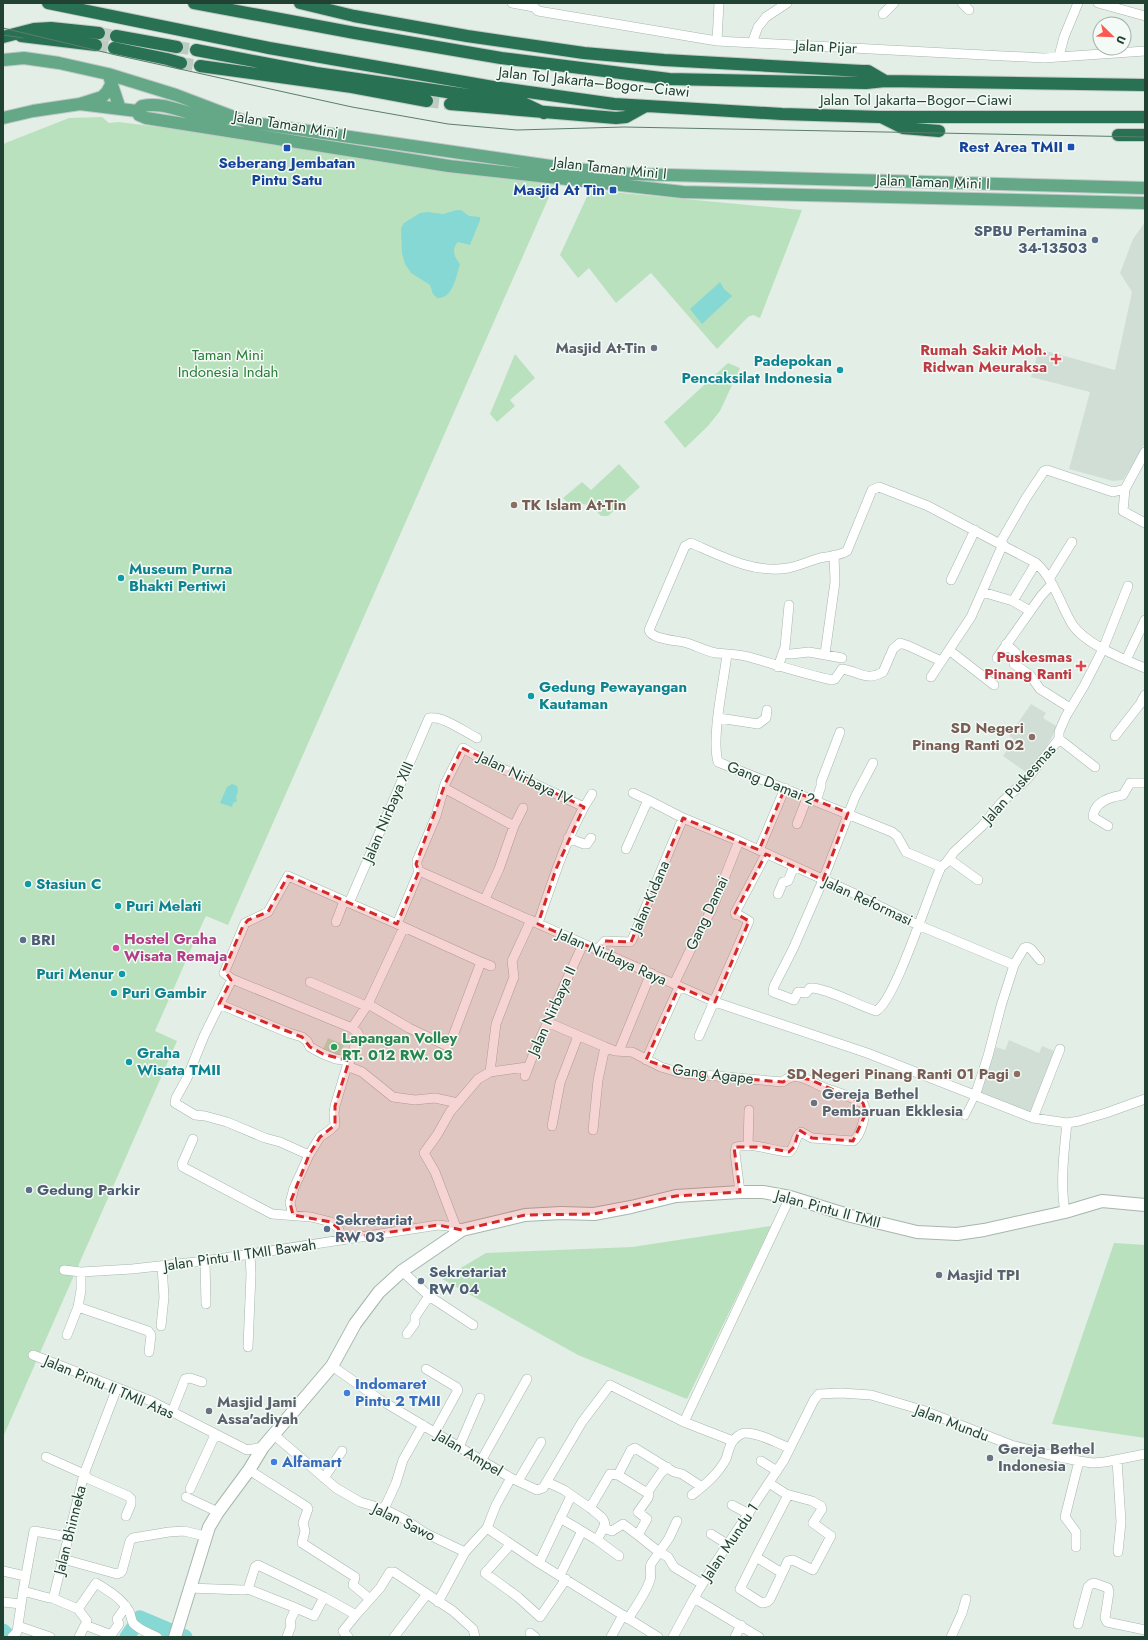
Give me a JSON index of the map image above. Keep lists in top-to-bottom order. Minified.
{"streets":{"highway":["Jalan Tol Jakarta–Bogor–Ciawi"],"main road":["Jalan Taman Mini I"],"street":["Jalan Pijar","Jalan Nirbaya IV","Gang Damai 2","Jalan Puskesmas","Jalan Nirbaya XIII","Jalan Kidana","Jalan Reformasi","Gang Damai","Jalan Nirbaya Raya","Jalan Nirbaya II","Gang Agape","Jalan Pintu II TMII","Jalan Pintu II TMII Bawah","Jalan Pintu II TMII Atas","Jalan Mundu","Jalan Ampel","Jalan Sawo","Jalan Bhinneka","Jalan Mundu 1"]},"crossings":[["Jalan Nirbaya IV","Jalan Nirbaya Raya"],["Jalan Nirbaya IV","Jalan Nirbaya II"],["Gang Damai 2","Jalan Puskesmas"],["Jalan Kidana","Jalan Reformasi"],["Jalan Kidana","Jalan Nirbaya Raya"],["Jalan Reformasi","Gang Damai"],["Gang Damai","Jalan Nirbaya Raya"],["Jalan Nirbaya Raya","Jalan Nirbaya II"],["Jalan Nirbaya II","Gang Agape"],["Jalan Pintu II TMII","Jalan Pintu II TMII Bawah"],["Jalan Pintu II TMII Atas","Jalan Bhinneka"],["Jalan Mundu","Jalan Mundu 1"]],"parks":["Taman Mini Indonesia Indah"],"places":{"transit":["Rest Area TMII","Seberang Jembatan Pintu Satu","Masjid At Tin"],"other":["SPBU Pertamina 34-13503","Masjid At-Tin","Padepokan Pencaksilat Indonesia","TK Islam At-Tin","Museum Purna Bhakti Pertiwi","Gedung Pewayangan Kautaman","SD Negeri Pinang Ranti 02","Stasiun C","Puri Melati","BRI","Hostel Graha Wisata Remaja","Puri Menur","Puri Gambir","Lapangan Volley RT. 012 RW. 03","Graha Wisata TMII","SD Negeri Pinang Ranti 01 Pagi","Gereja Bethel Pembaruan Ekklesia","Gedung Parkir","Sekretariat RW 03","Masjid TPI","Sekretariat RW 04","Indomaret Pintu 2 TMII","Masjid Jami Assa'adiyah","Gereja Bethel Indonesia","Alfamart"],"health":["Rumah Sakit Moh. Ridwan Meuraksa","Puskesmas Pinang Ranti"]},"north":"bottom right"}
